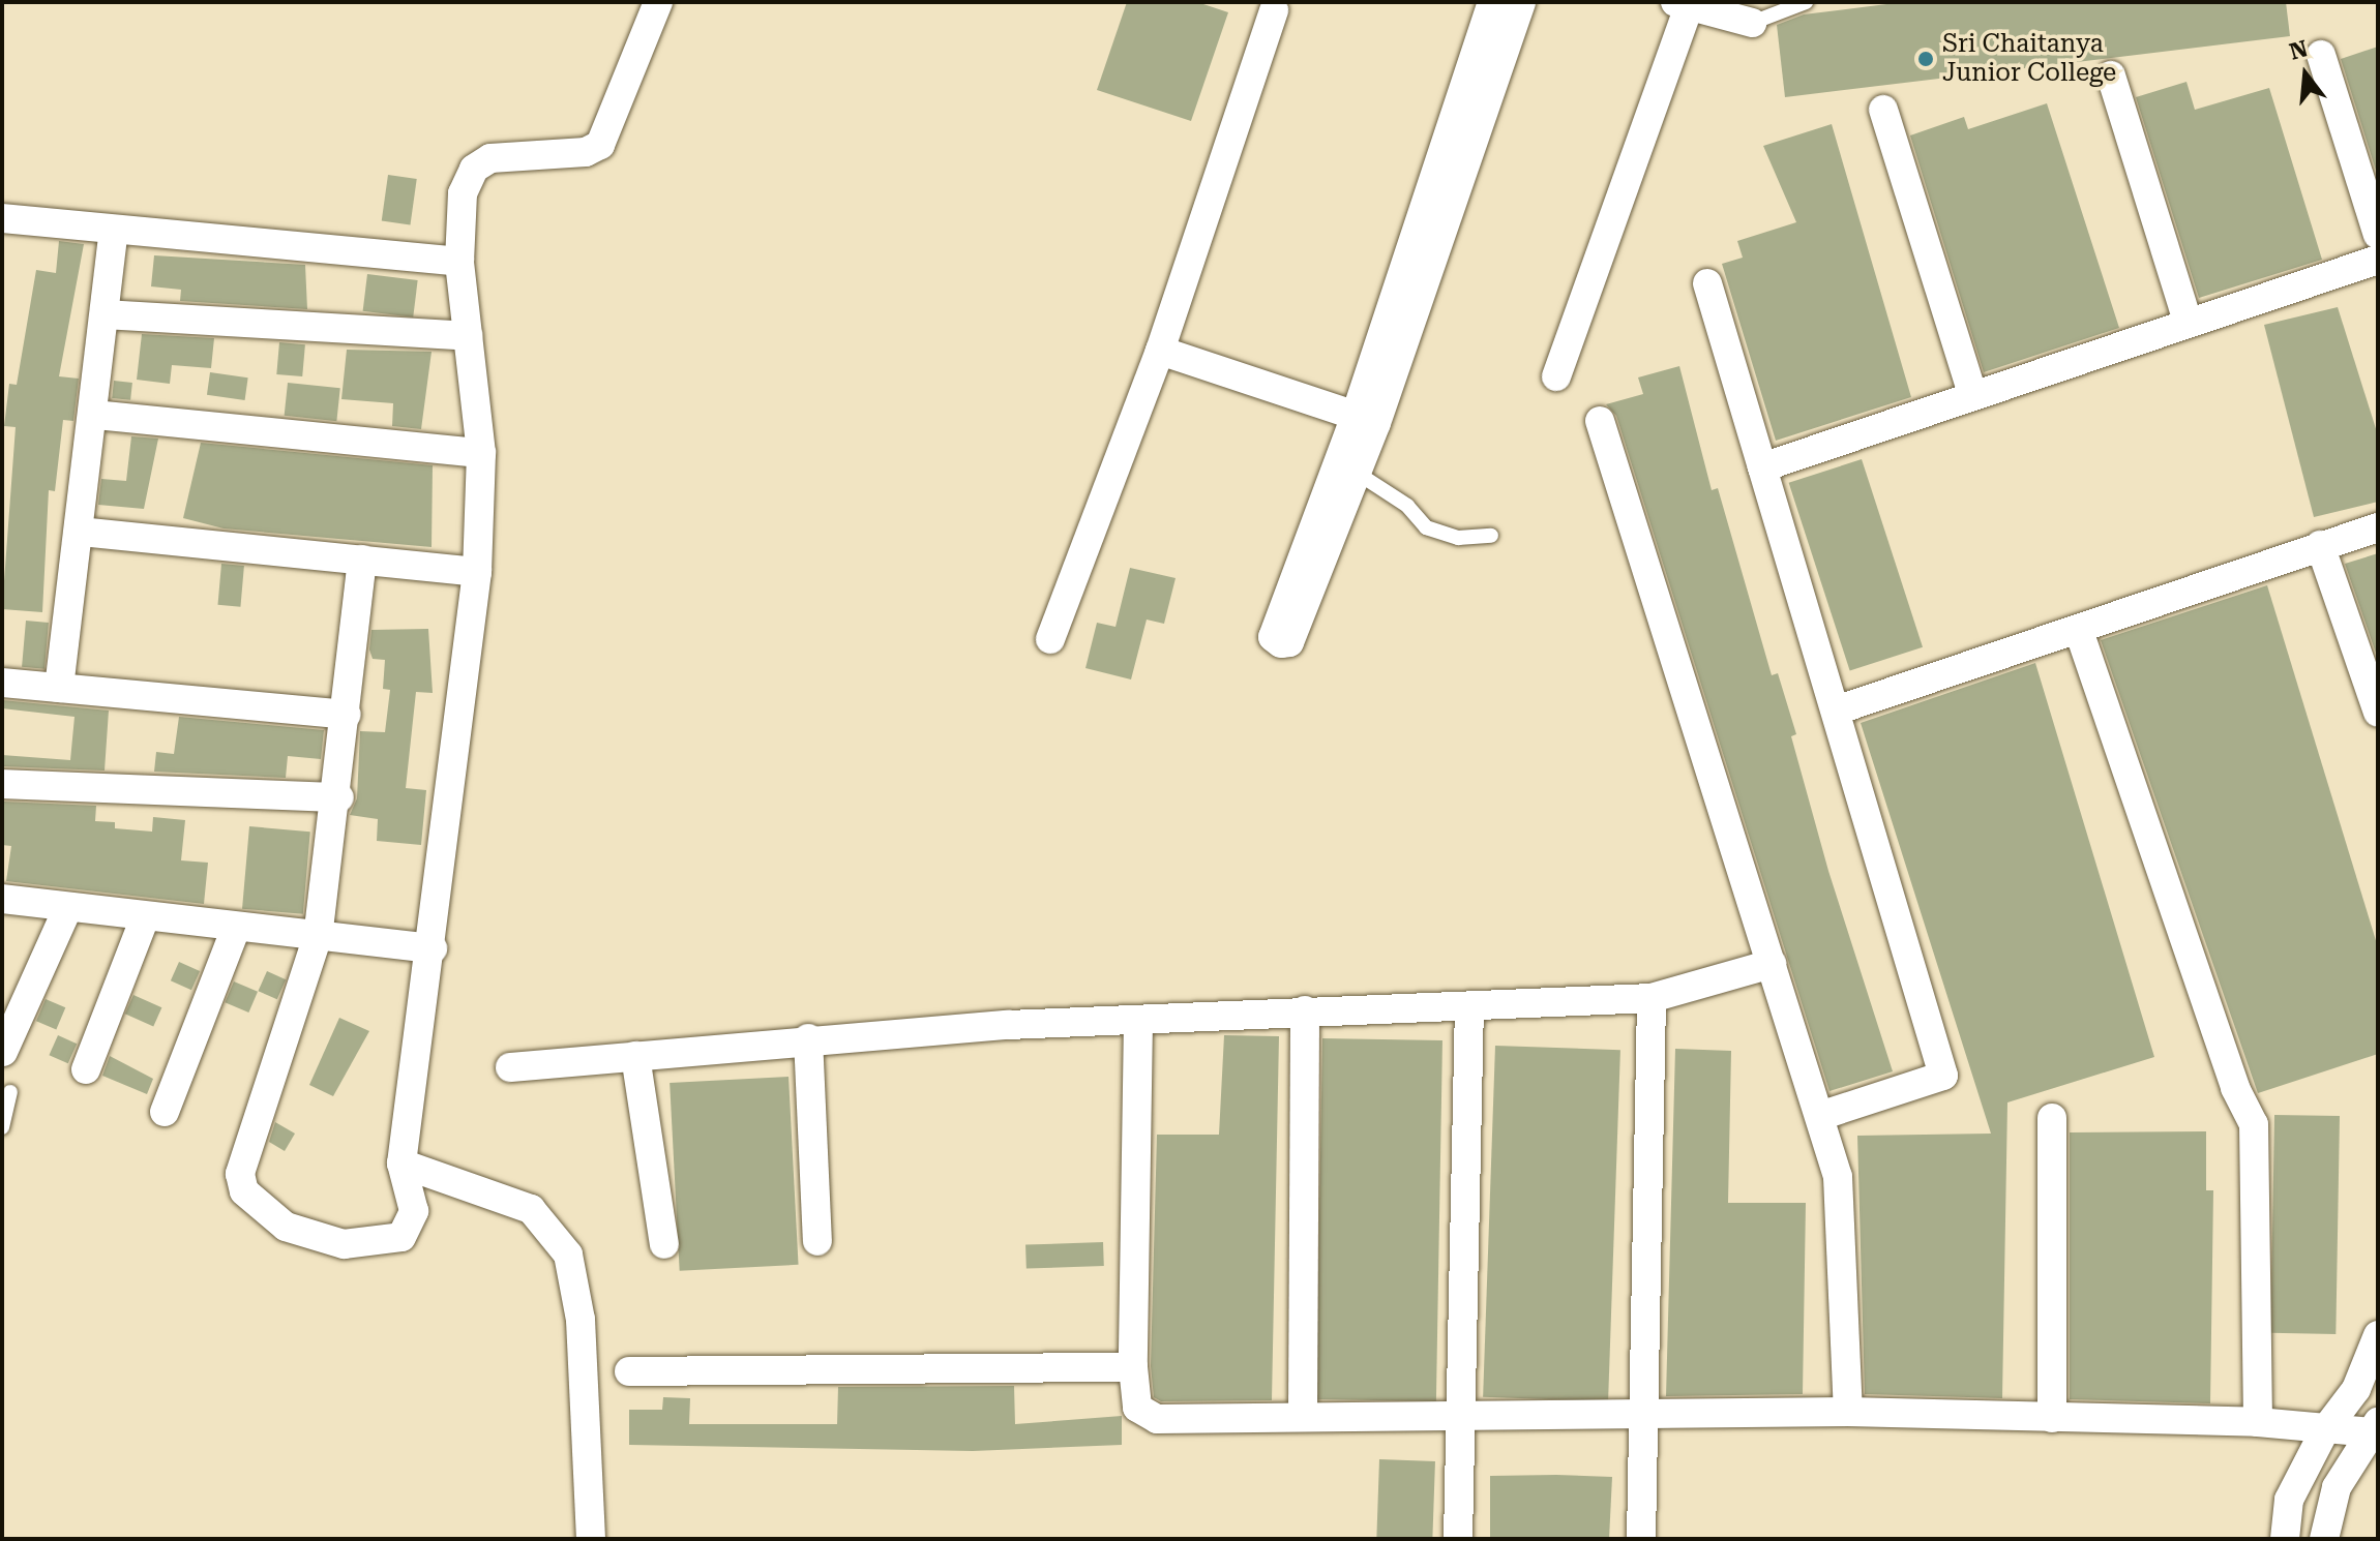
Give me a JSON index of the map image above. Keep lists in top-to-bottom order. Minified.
{"places":["Sri Chaitanya Junior College"],"north":"top"}
